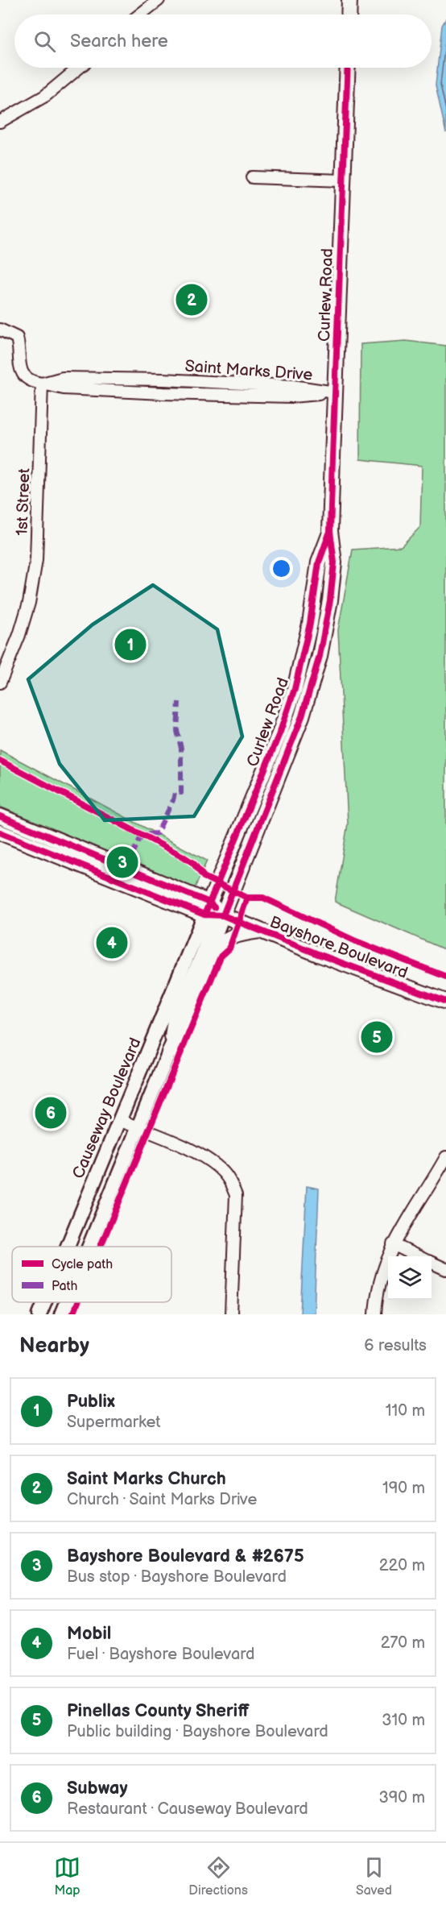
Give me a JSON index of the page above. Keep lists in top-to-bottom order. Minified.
{"streets":{"main road":["Curlew Road","Bayshore Boulevard"],"street":["Saint Marks Drive","1st Street","Causeway Boulevard"]},"crossings":[["Curlew Road","Saint Marks Drive"],["Curlew Road","Bayshore Boulevard"],["Curlew Road","Causeway Boulevard"],["Saint Marks Drive","1st Street"],["Bayshore Boulevard","Causeway Boulevard"]],"legend":["Cycle path","Path"],"page":{"search":"Search here","pins":["2","1","3","4","5","6"],"heading":["Nearby","6 results"],"list":[{"mark":"1","name":"Publix","note":"Supermarket","value":"110 m"},{"mark":"2","name":"Saint Marks Church","note":"Church · Saint Marks Drive","value":"190 m"},{"mark":"3","name":"Bayshore Boulevard & #2675","note":"Bus stop · Bayshore Boulevard","value":"220 m"},{"mark":"4","name":"Mobil","note":"Fuel · Bayshore Boulevard","value":"270 m"},{"mark":"5","name":"Pinellas County Sheriff","note":"Public building · Bayshore Boulevard","value":"310 m"},{"mark":"6","name":"Subway","note":"Restaurant · Causeway Boulevard","value":"390 m"}],"nav":["Map","Directions","Saved"]}}
